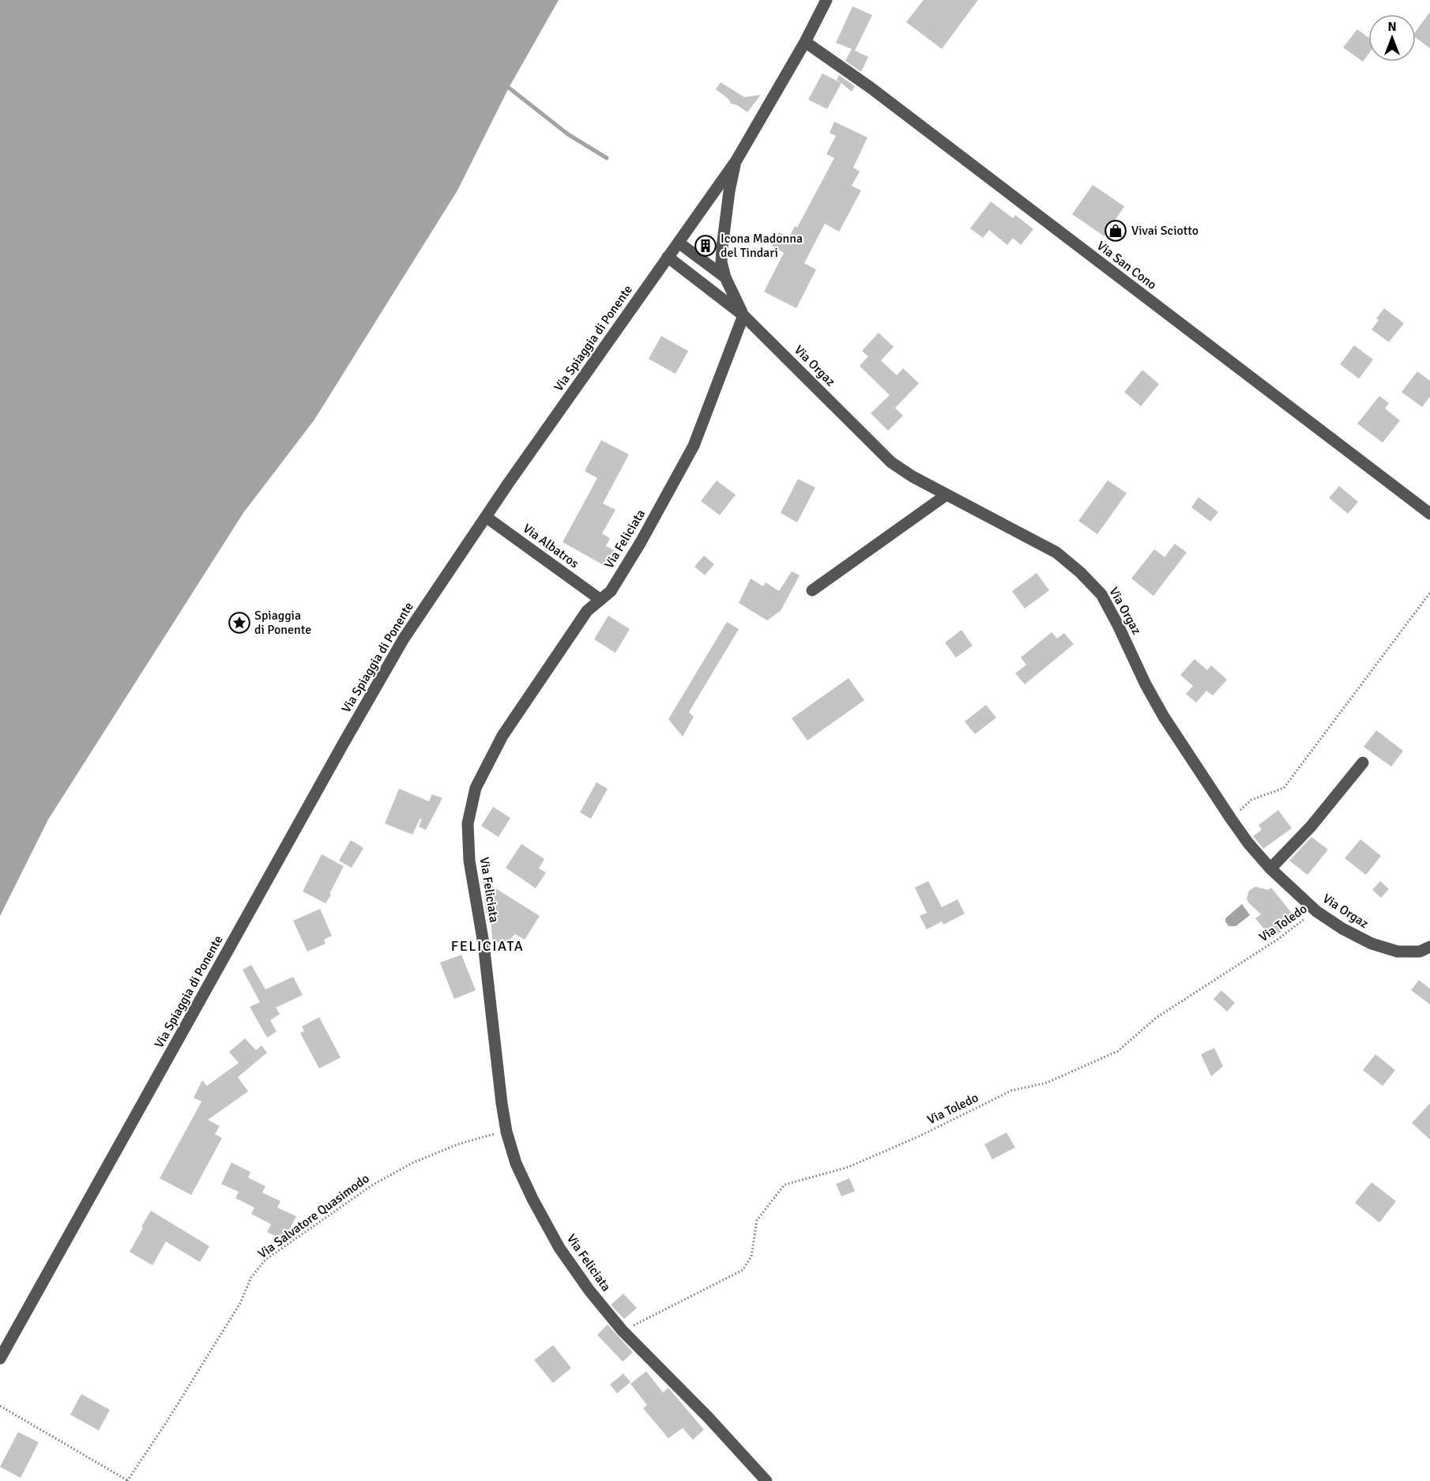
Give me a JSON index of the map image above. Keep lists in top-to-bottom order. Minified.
{"streets":{"street":["Via San Cono","Via Spiaggia di Ponente","Via Orgaz","Via Feliciata","Via Albatros"],"path":["Via Toledo","Via Salvatore Quasimodo"]},"crossings":[["Via San Cono","Via Spiaggia di Ponente"],["Via Spiaggia di Ponente","Via Albatros"],["Via Orgaz","Via Feliciata"],["Via Orgaz","Via Toledo"],["Via Feliciata","Via Albatros"],["Via Feliciata","Via Toledo"],["Via Feliciata","Via Salvatore Quasimodo"]],"districts":["FELICIATA"],"places":{"shop":["Vivai Sciotto"],"building":["Icona Madonna del Tindari"],"place":["Spiaggia di Ponente"]},"north":"top"}
